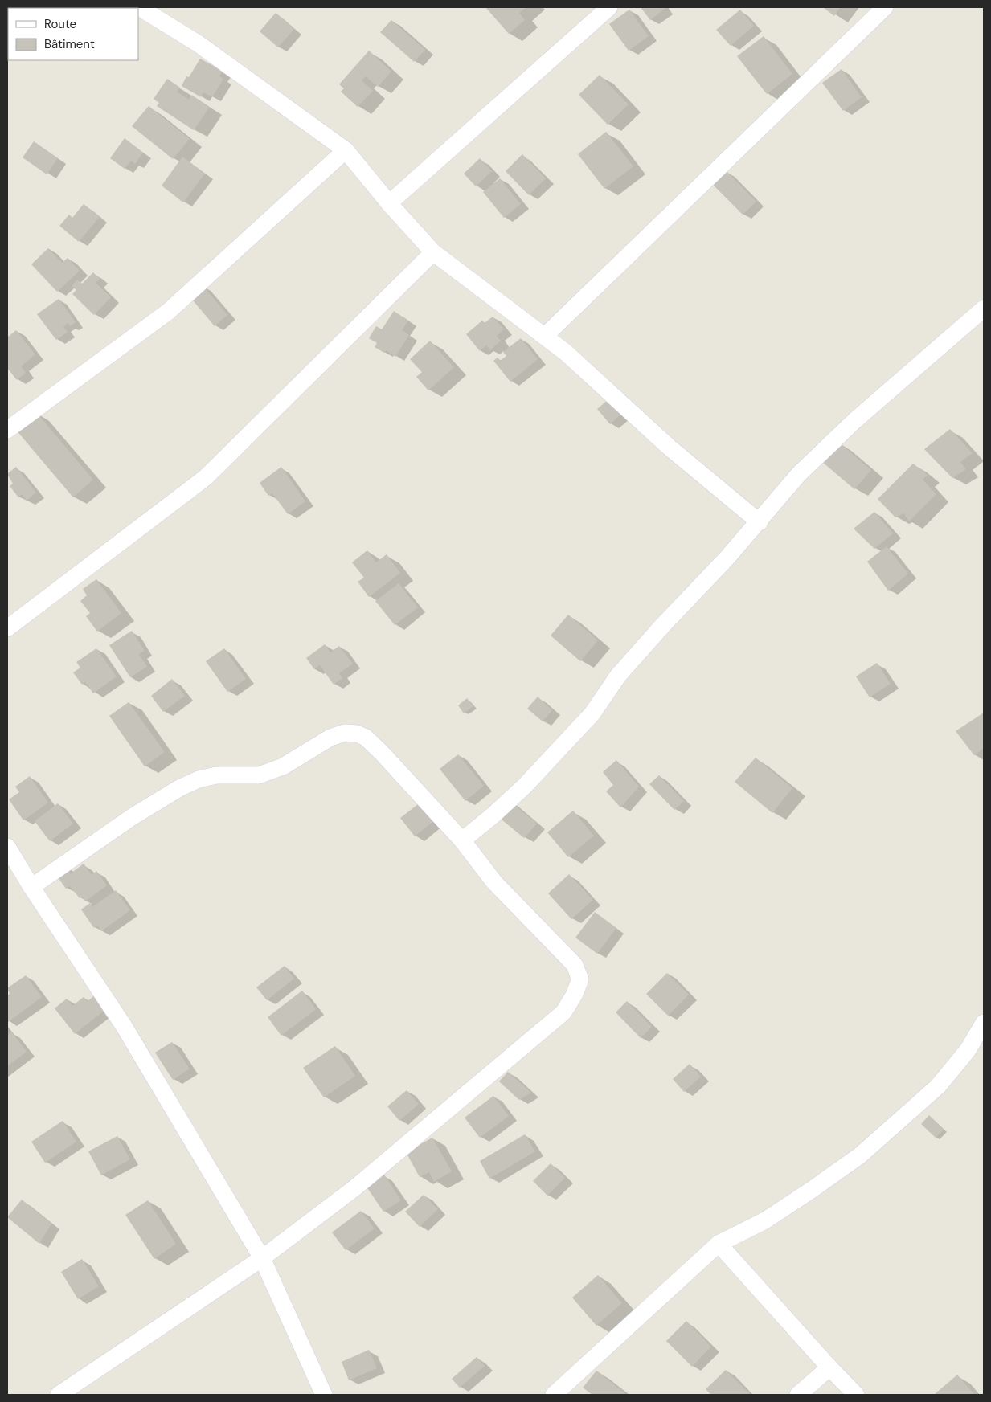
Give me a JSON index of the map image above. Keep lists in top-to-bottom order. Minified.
{"legend":["Route","Bâtiment"]}
